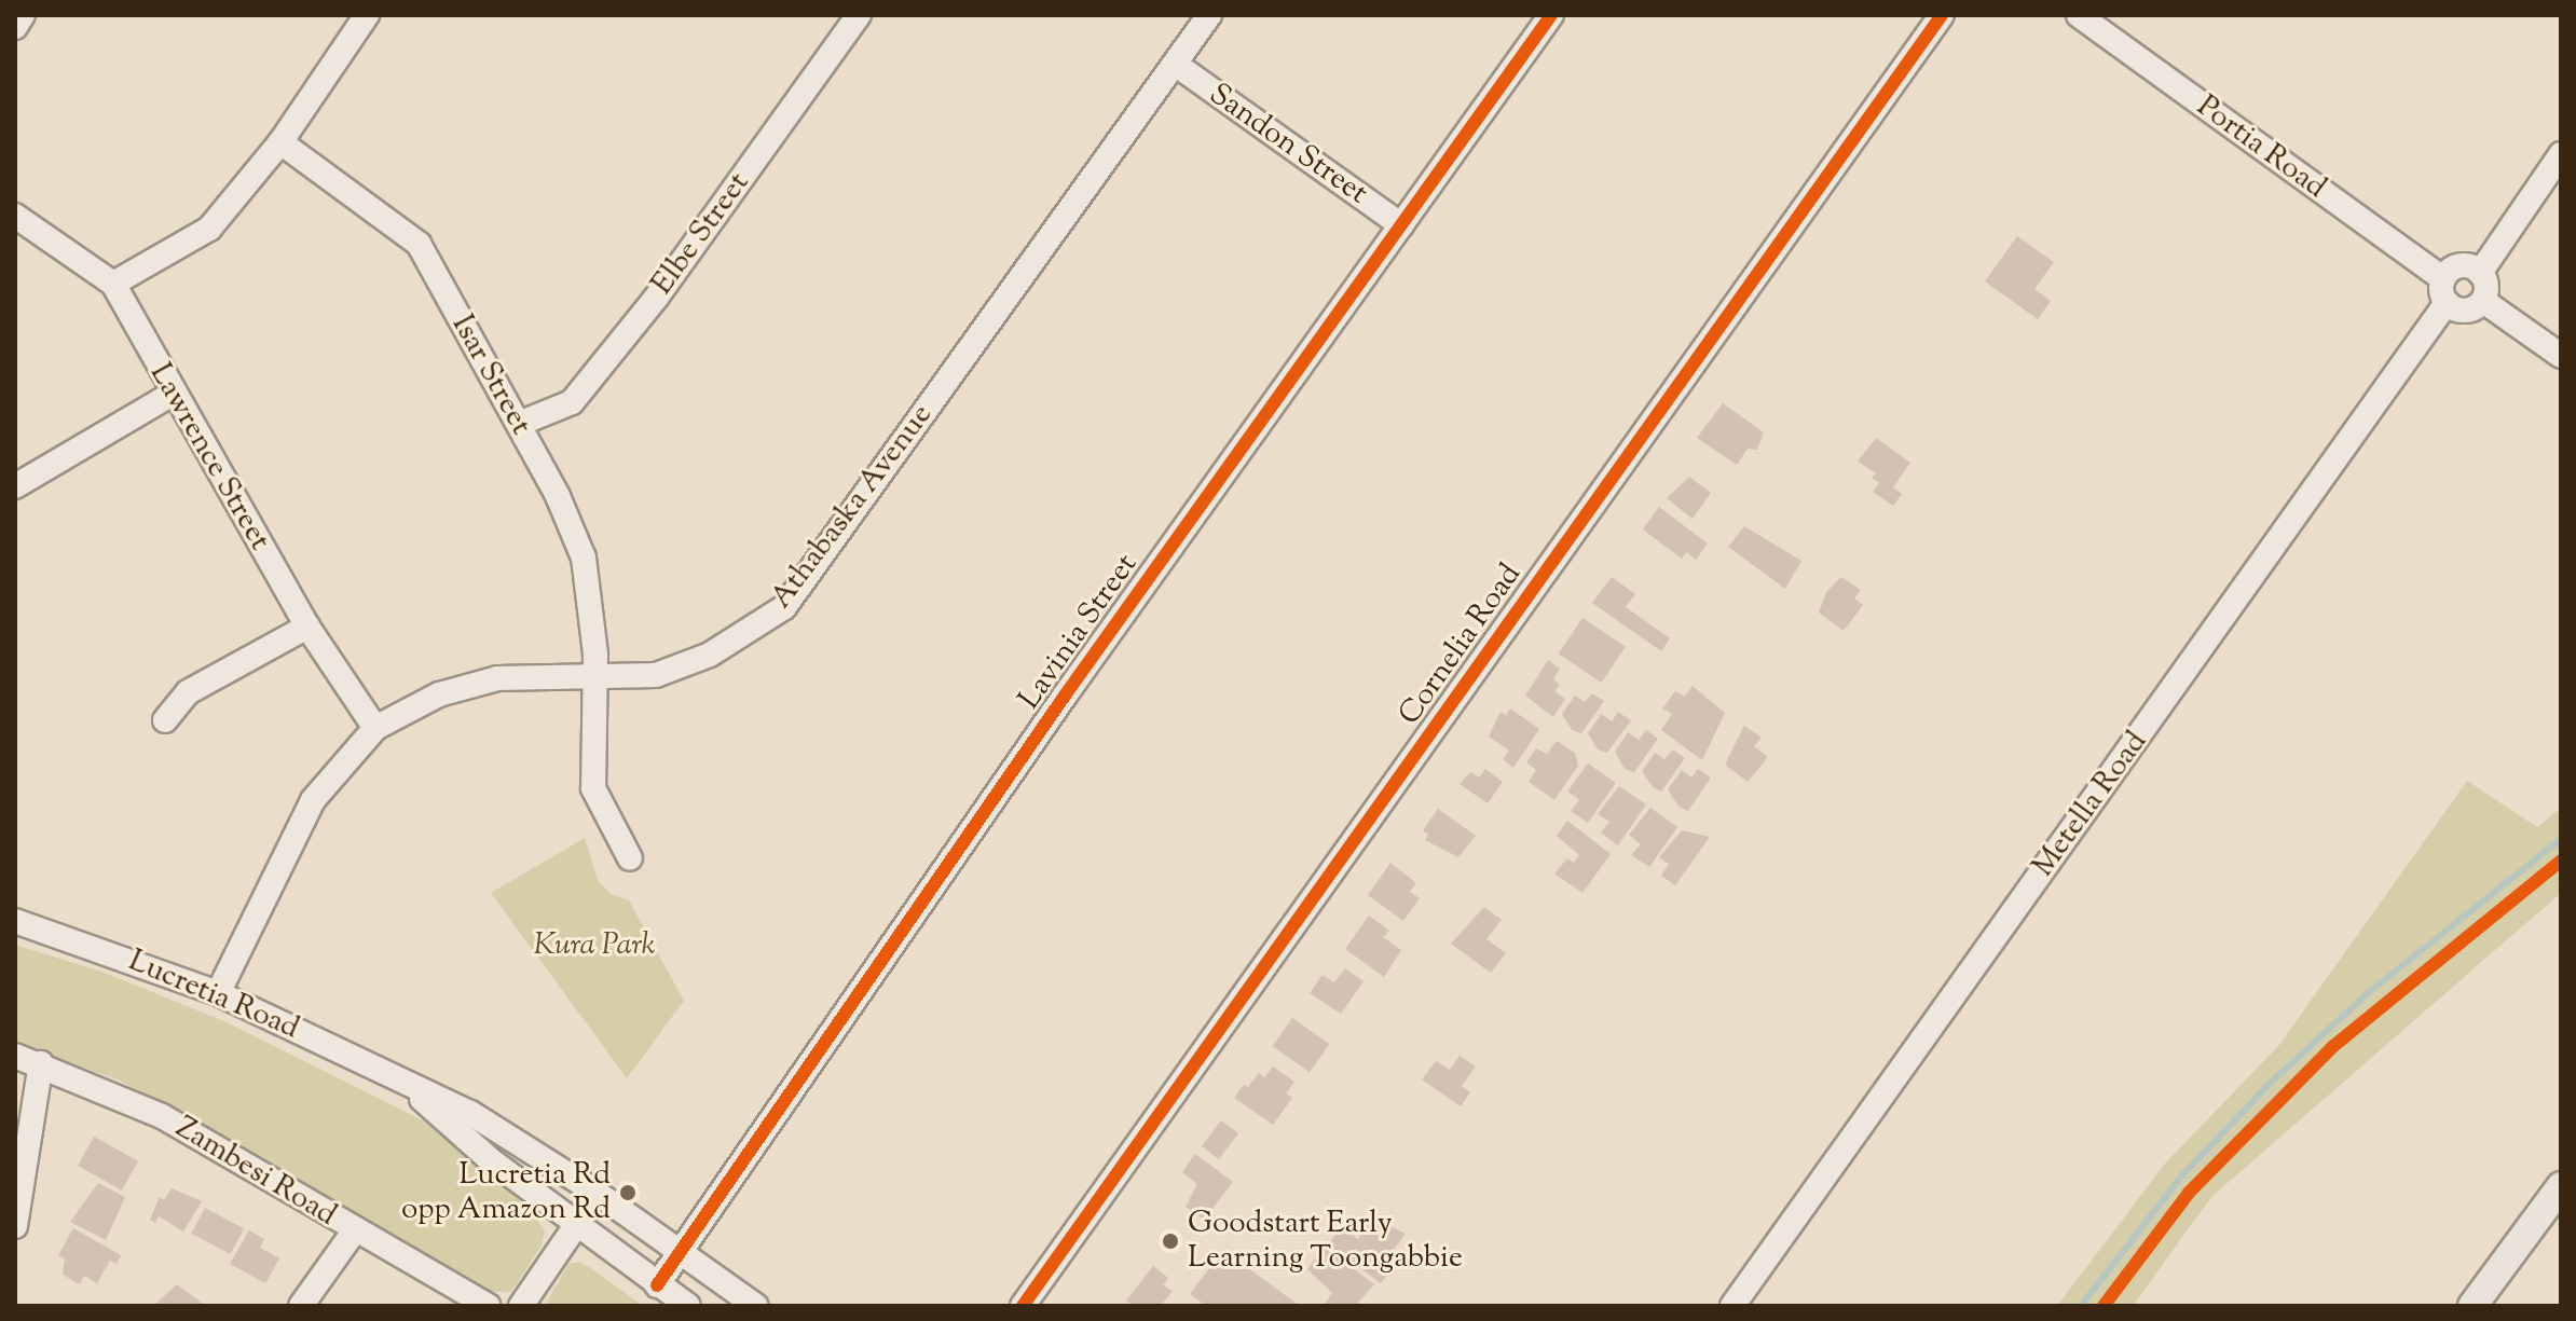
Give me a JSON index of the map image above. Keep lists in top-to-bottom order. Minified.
{"streets":{"street":["Sandon Street","Portia Road","Elbe Street","Isar Street","Lawrence Street","Athabaska Avenue","Lavinia Street","Cornelia Road","Metella Road","Lucretia Road","Zambesi Road"]},"crossings":[["Sandon Street","Athabaska Avenue"],["Sandon Street","Lavinia Street"],["Portia Road","Metella Road"],["Elbe Street","Isar Street"],["Isar Street","Athabaska Avenue"],["Lawrence Street","Athabaska Avenue"],["Athabaska Avenue","Lucretia Road"],["Lavinia Street","Lucretia Road"]],"parks":["Kura Park"],"places":["Lucretia Rd opp Amazon Rd","Goodstart Early Learning Toongabbie"]}
